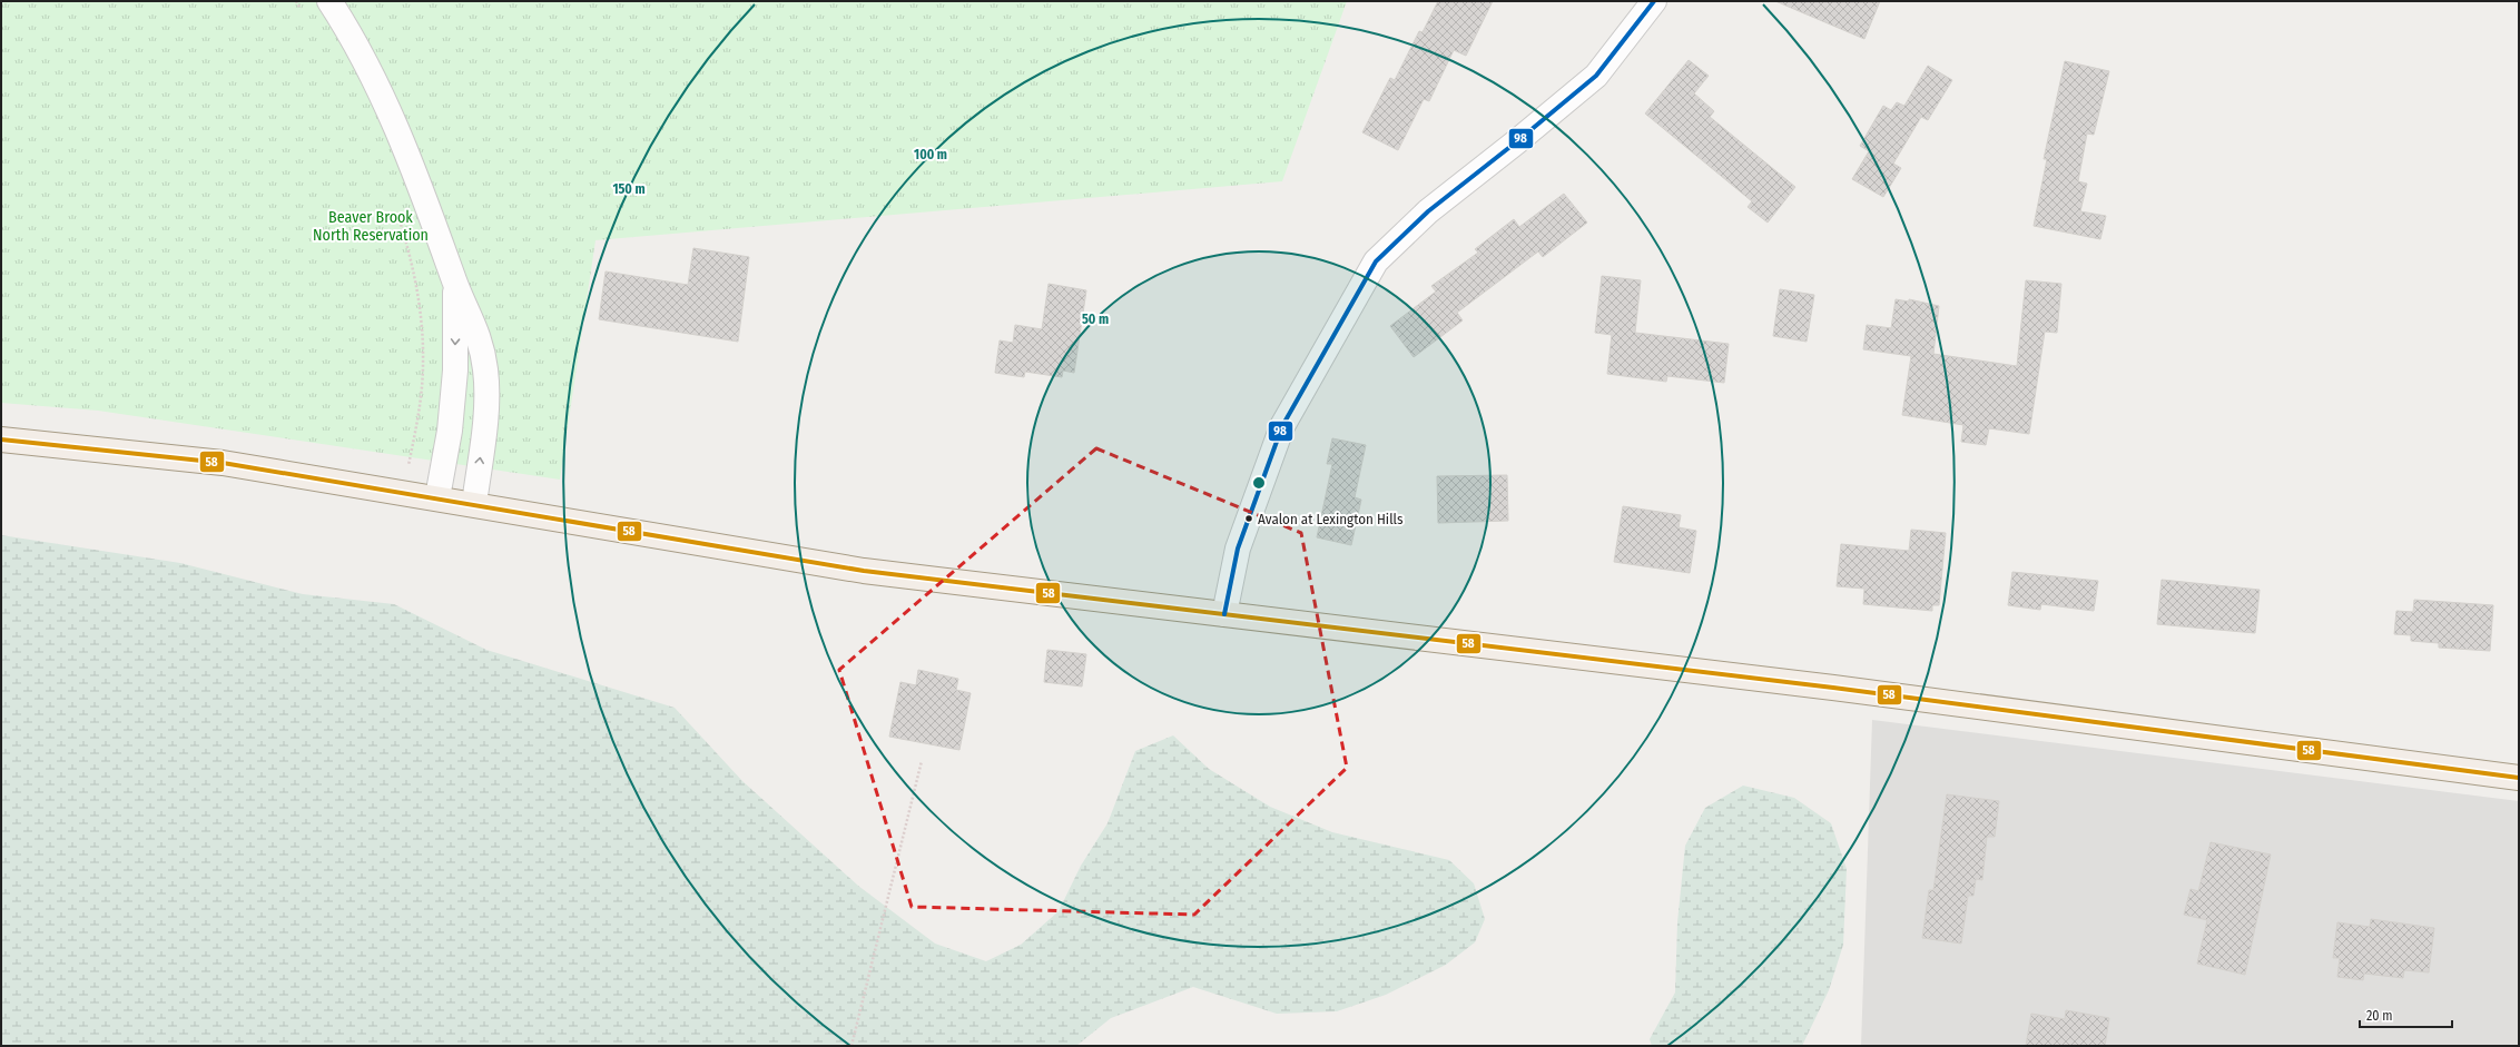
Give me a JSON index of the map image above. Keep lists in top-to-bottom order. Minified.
{"parks":["Beaver Brook North Reservation"],"places":["Avalon at Lexington Hills"],"lines":["transit line 98","transit line 58"],"scale_bar":"20 m","rings":["100 m","150 m","50 m"]}
